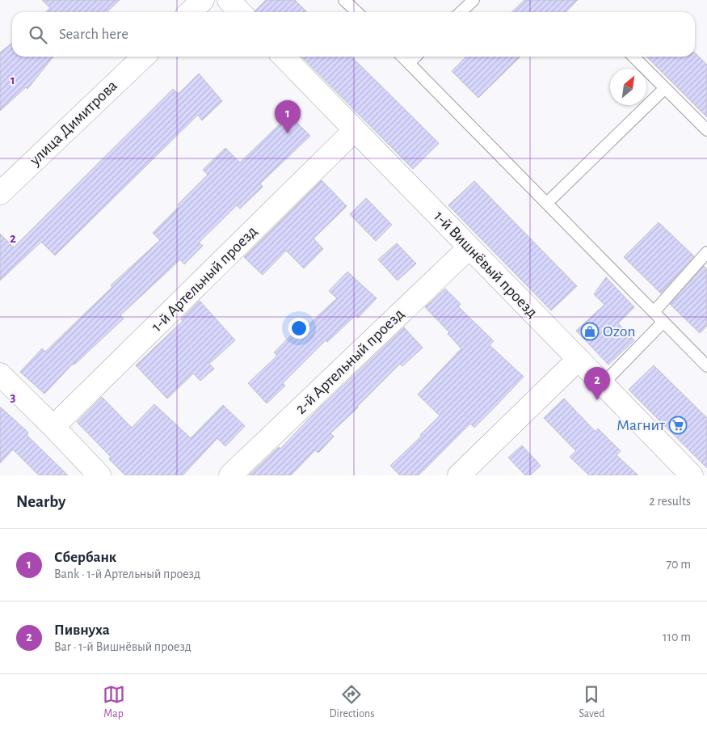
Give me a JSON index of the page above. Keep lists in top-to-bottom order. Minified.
{"streets":{"street":["улица Димитрова","1-й Вишнёвый проезд","1-й Артельный проезд","2-й Артельный проезд"]},"crossings":[["1-й Вишнёвый проезд","1-й Артельный проезд"],["1-й Вишнёвый проезд","2-й Артельный проезд"]],"places":{"shop":["Ozon"],"supermarket":["Магнит"]},"north":"top right","page":{"search":"Search here","pins":["1","2"],"heading":["Nearby","2 results"],"list":[{"mark":"1","name":"Сбербанк","note":"Bank · 1-й Артельный проезд","value":"70 m"},{"mark":"2","name":"Пивнуха","note":"Bar · 1-й Вишнёвый проезд","value":"110 m"}],"nav":["Map","Directions","Saved"]},"grid":{"rows":["1","2","3"]}}
